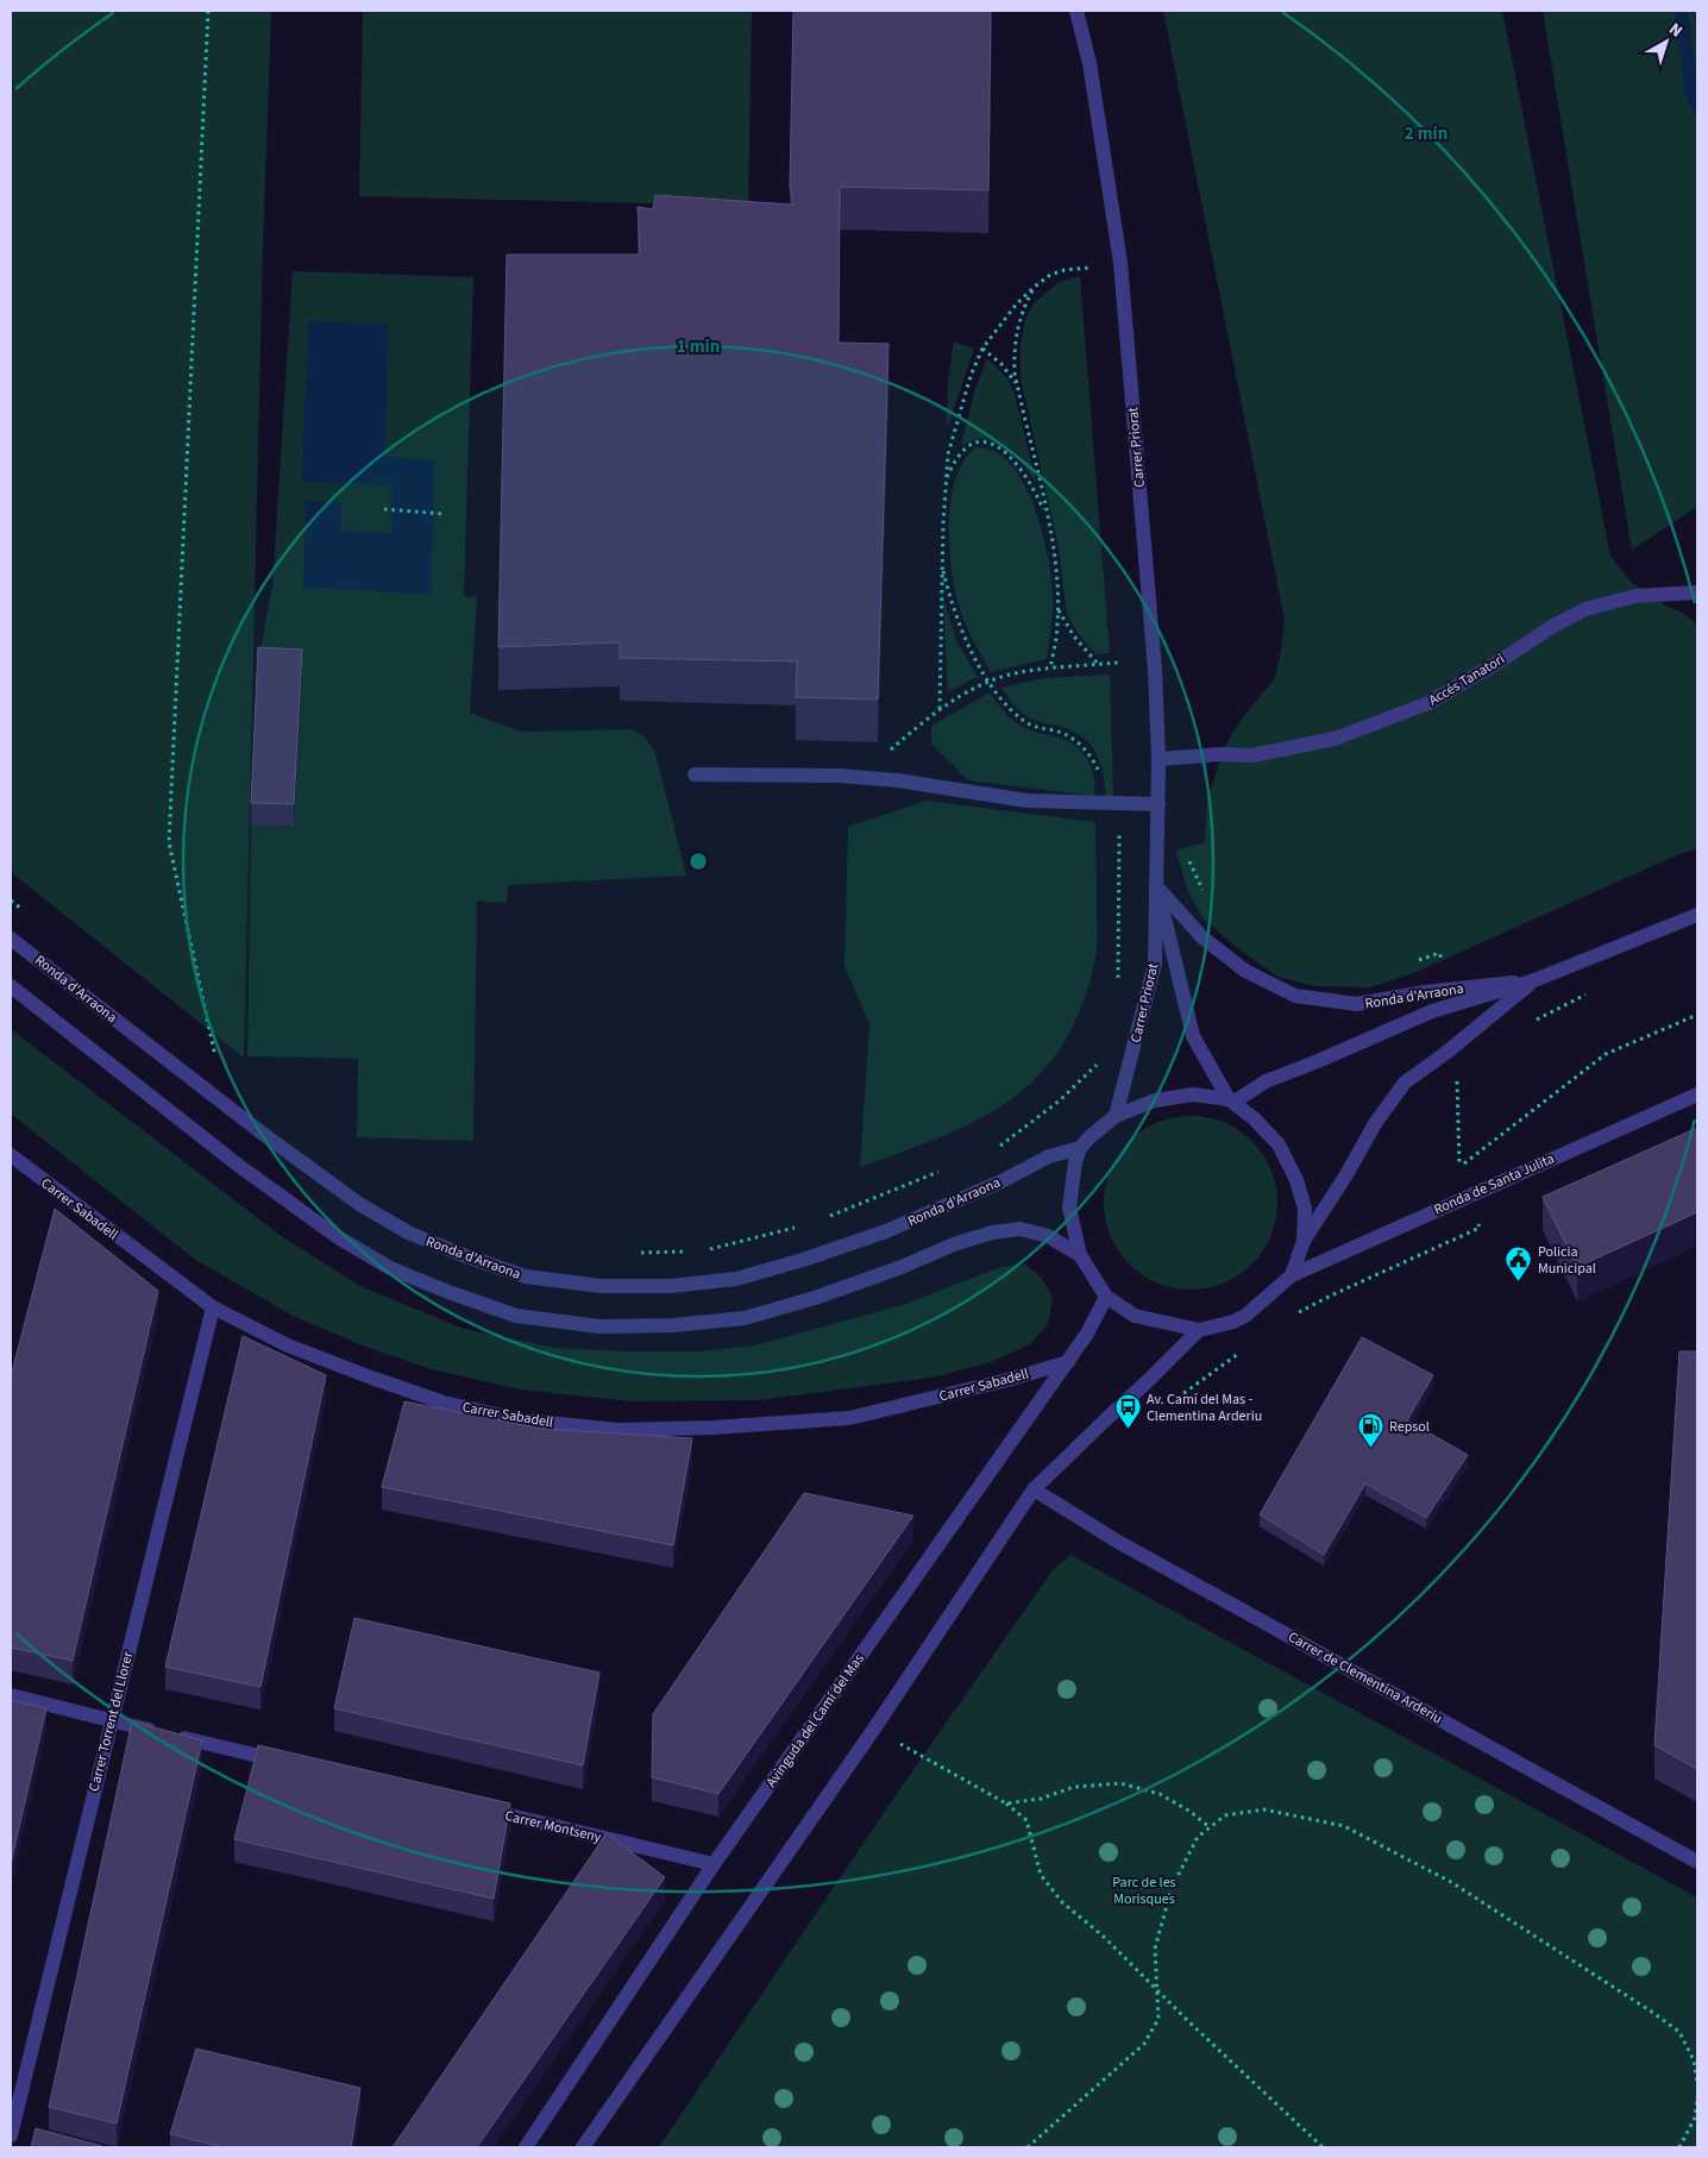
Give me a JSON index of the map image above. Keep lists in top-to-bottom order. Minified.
{"streets":{"street":["Carrer Priorat","Accés Tanatori","Ronda d'Arraona","Ronda de Santa Julita","Carrer Sabadell","Carrer de Clementina Arderiu","Avinguda del Camí del Mas","Carrer Torrent del Llorer","Carrer Montseny"]},"crossings":[["Carrer Priorat","Accés Tanatori"],["Carrer Priorat","Ronda d'Arraona"],["Carrer Sabadell","Avinguda del Camí del Mas"],["Carrer Sabadell","Carrer Torrent del Llorer"],["Avinguda del Camí del Mas","Carrer Montseny"]],"parks":["Parc de les Morisques"],"places":{"public building":["Policia Municipal"],"bus stop":["Av. Camí del Mas - Clementina Arderiu"],"fuel station":["Repsol"]},"north":"top right","rings":["2 min","1 min"]}
